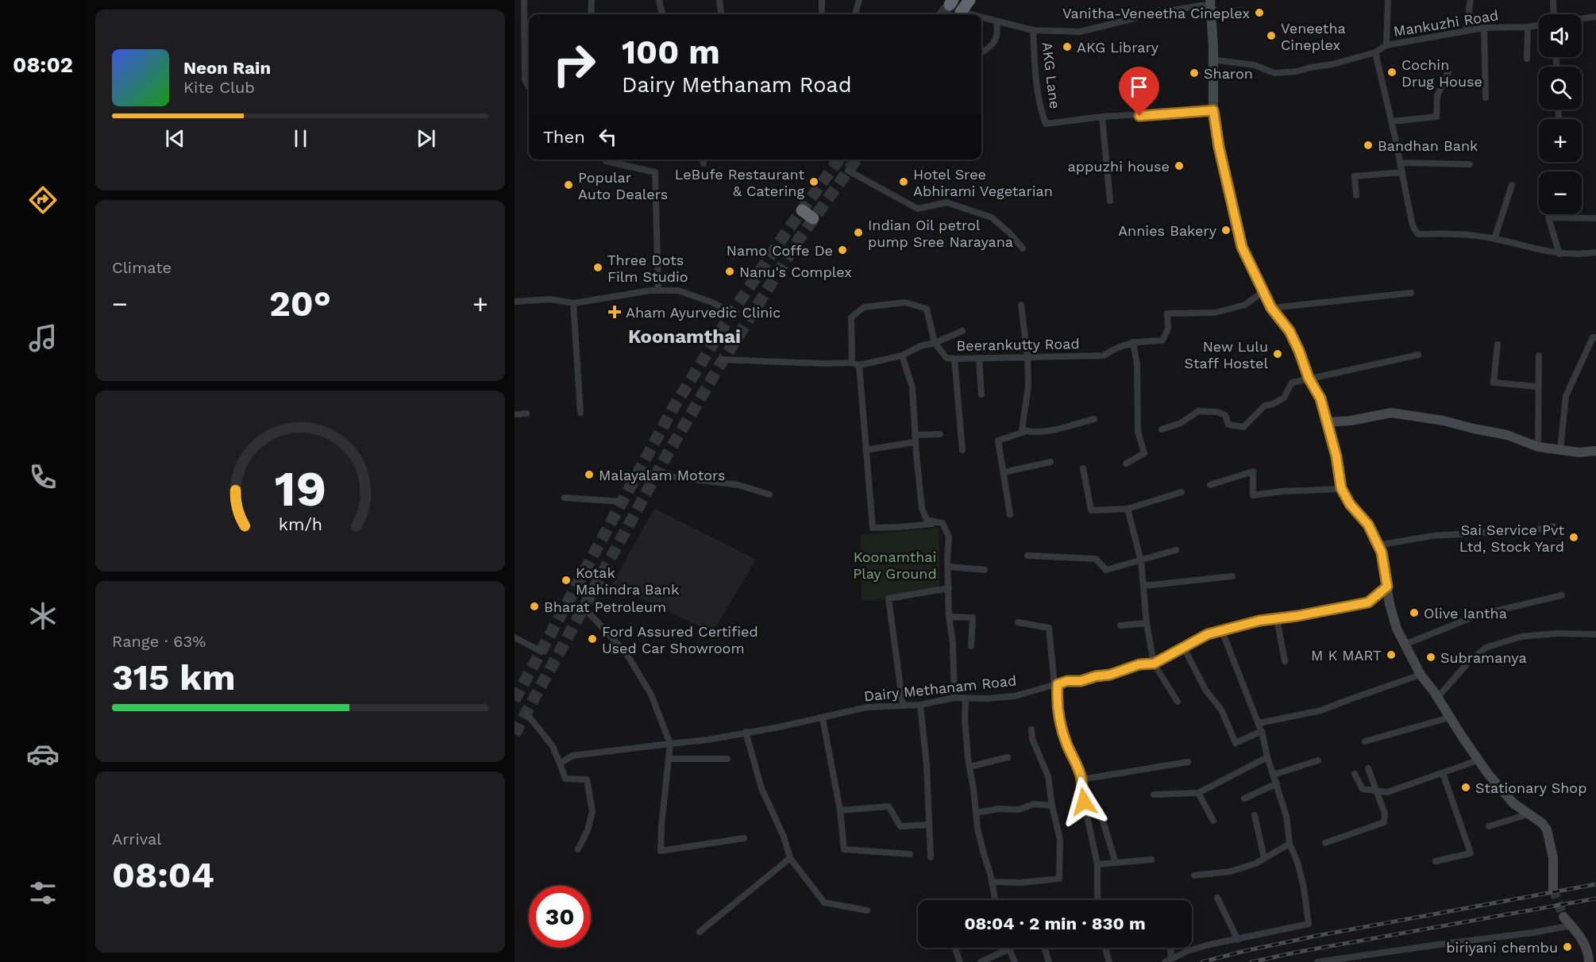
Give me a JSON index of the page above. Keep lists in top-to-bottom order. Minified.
{"streets":{"street":["Mankuzhi Road","AKG Lane","Beerankutty Road","Dairy Methanam Road"]},"districts":["Koonamthai"],"parks":["Koonamthai Play Ground"],"places":{"other":["Vanitha-Veneetha Cineplex","Veneetha Cineplex","AKG Library","Cochin Drug House","Sharon","Bandhan Bank","appuzhi house","LeBufe Restaurant & Catering","Hotel Sree Abhirami Vegetarian","Popular Auto Dealers","Annies Bakery","Indian Oil petrol pump Sree Narayana","Namo Coffe De","Three Dots Film Studio","Nanu's Complex","New Lulu Staff Hostel","Malayalam Motors","Sai Service Pvt Ltd, Stock Yard","Kotak Mahindra Bank","Bharat Petroleum","Olive Iantha","Ford Assured Certified Used Car Showroom","M K MART","Subramanya","Stationary Shop","biriyani chembu"],"health":["Aham Ayurvedic Clinic"]},"page":{"tabs":"08:02","map_buttons":["+","−"],"turn":["100 m","Dairy Methanam Road"],"song":["Neon Rain","Kite Club"],"then":"Then","tile":["Climate",["Range · 63%","315 km"],["Arrival","08:04"]],"heat":["−","20°","+"],"limit":"30","trip":"08:04 · 2 min · 830 m","gauge":["19","km/h"]}}
